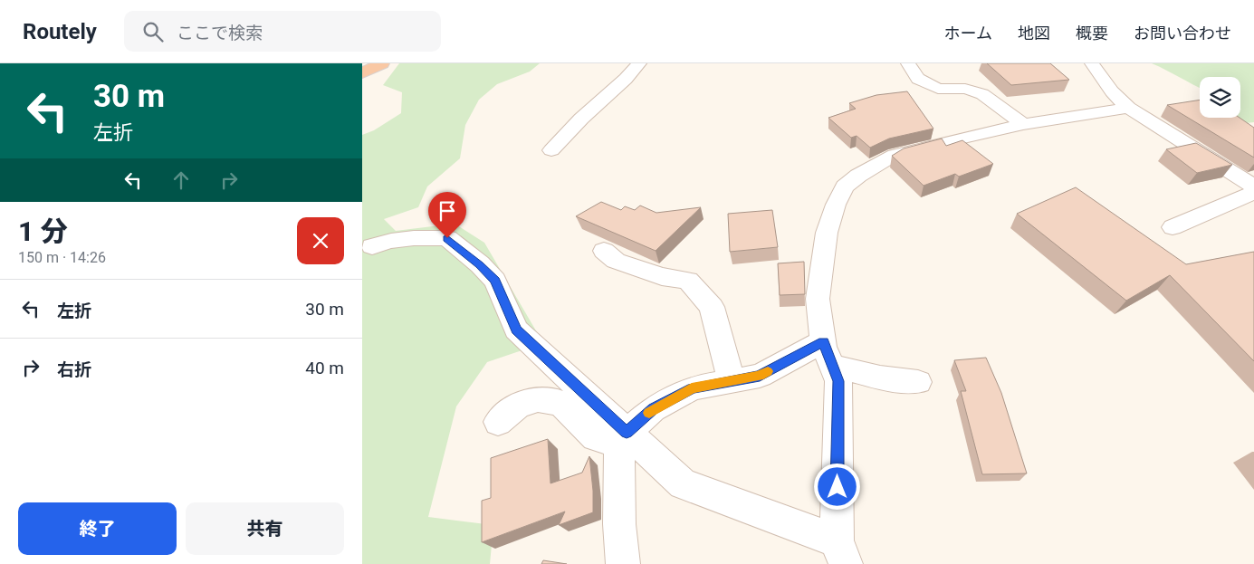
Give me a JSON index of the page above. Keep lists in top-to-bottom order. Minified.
{"page":{"header":"Routely","search":"ここで検索","nav":["ホーム","地図","概要","お問い合わせ"],"turn":["30 m","左折"],"heading":["1 分","150 m · 14:26"],"list":[{"name":"左折","value":"30 m"},{"name":"右折","value":"40 m"}],"buttons":["終了","共有"]}}
